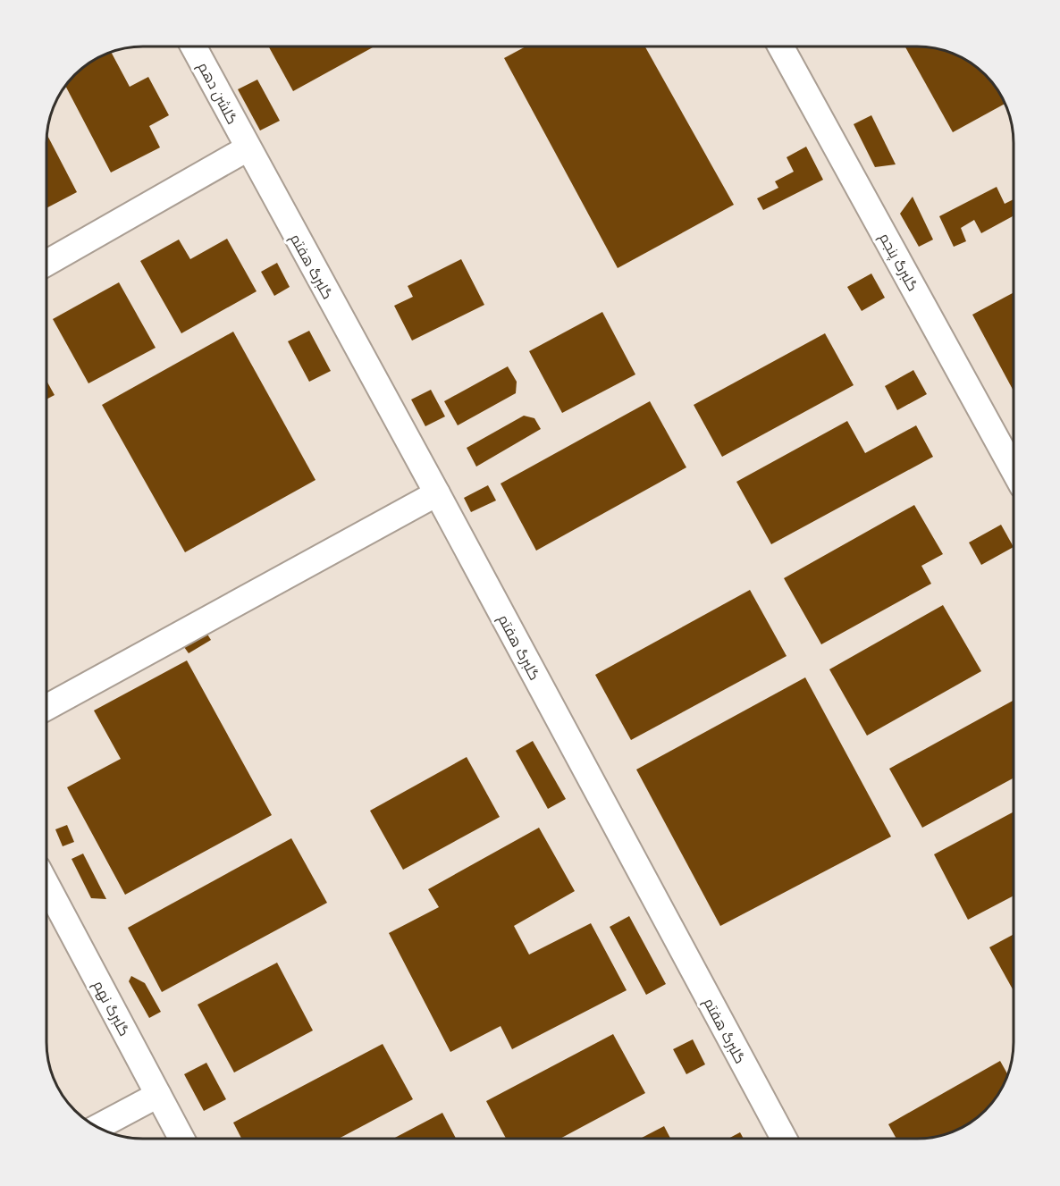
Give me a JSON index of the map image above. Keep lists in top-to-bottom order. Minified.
{"streets":{"street":["گلشن دهم","گلبرگ پنجم","گلبرگ هفتم","گلبرگ نهم"]},"crossings":[["گلشن دهم","گلبرگ هفتم"]]}
